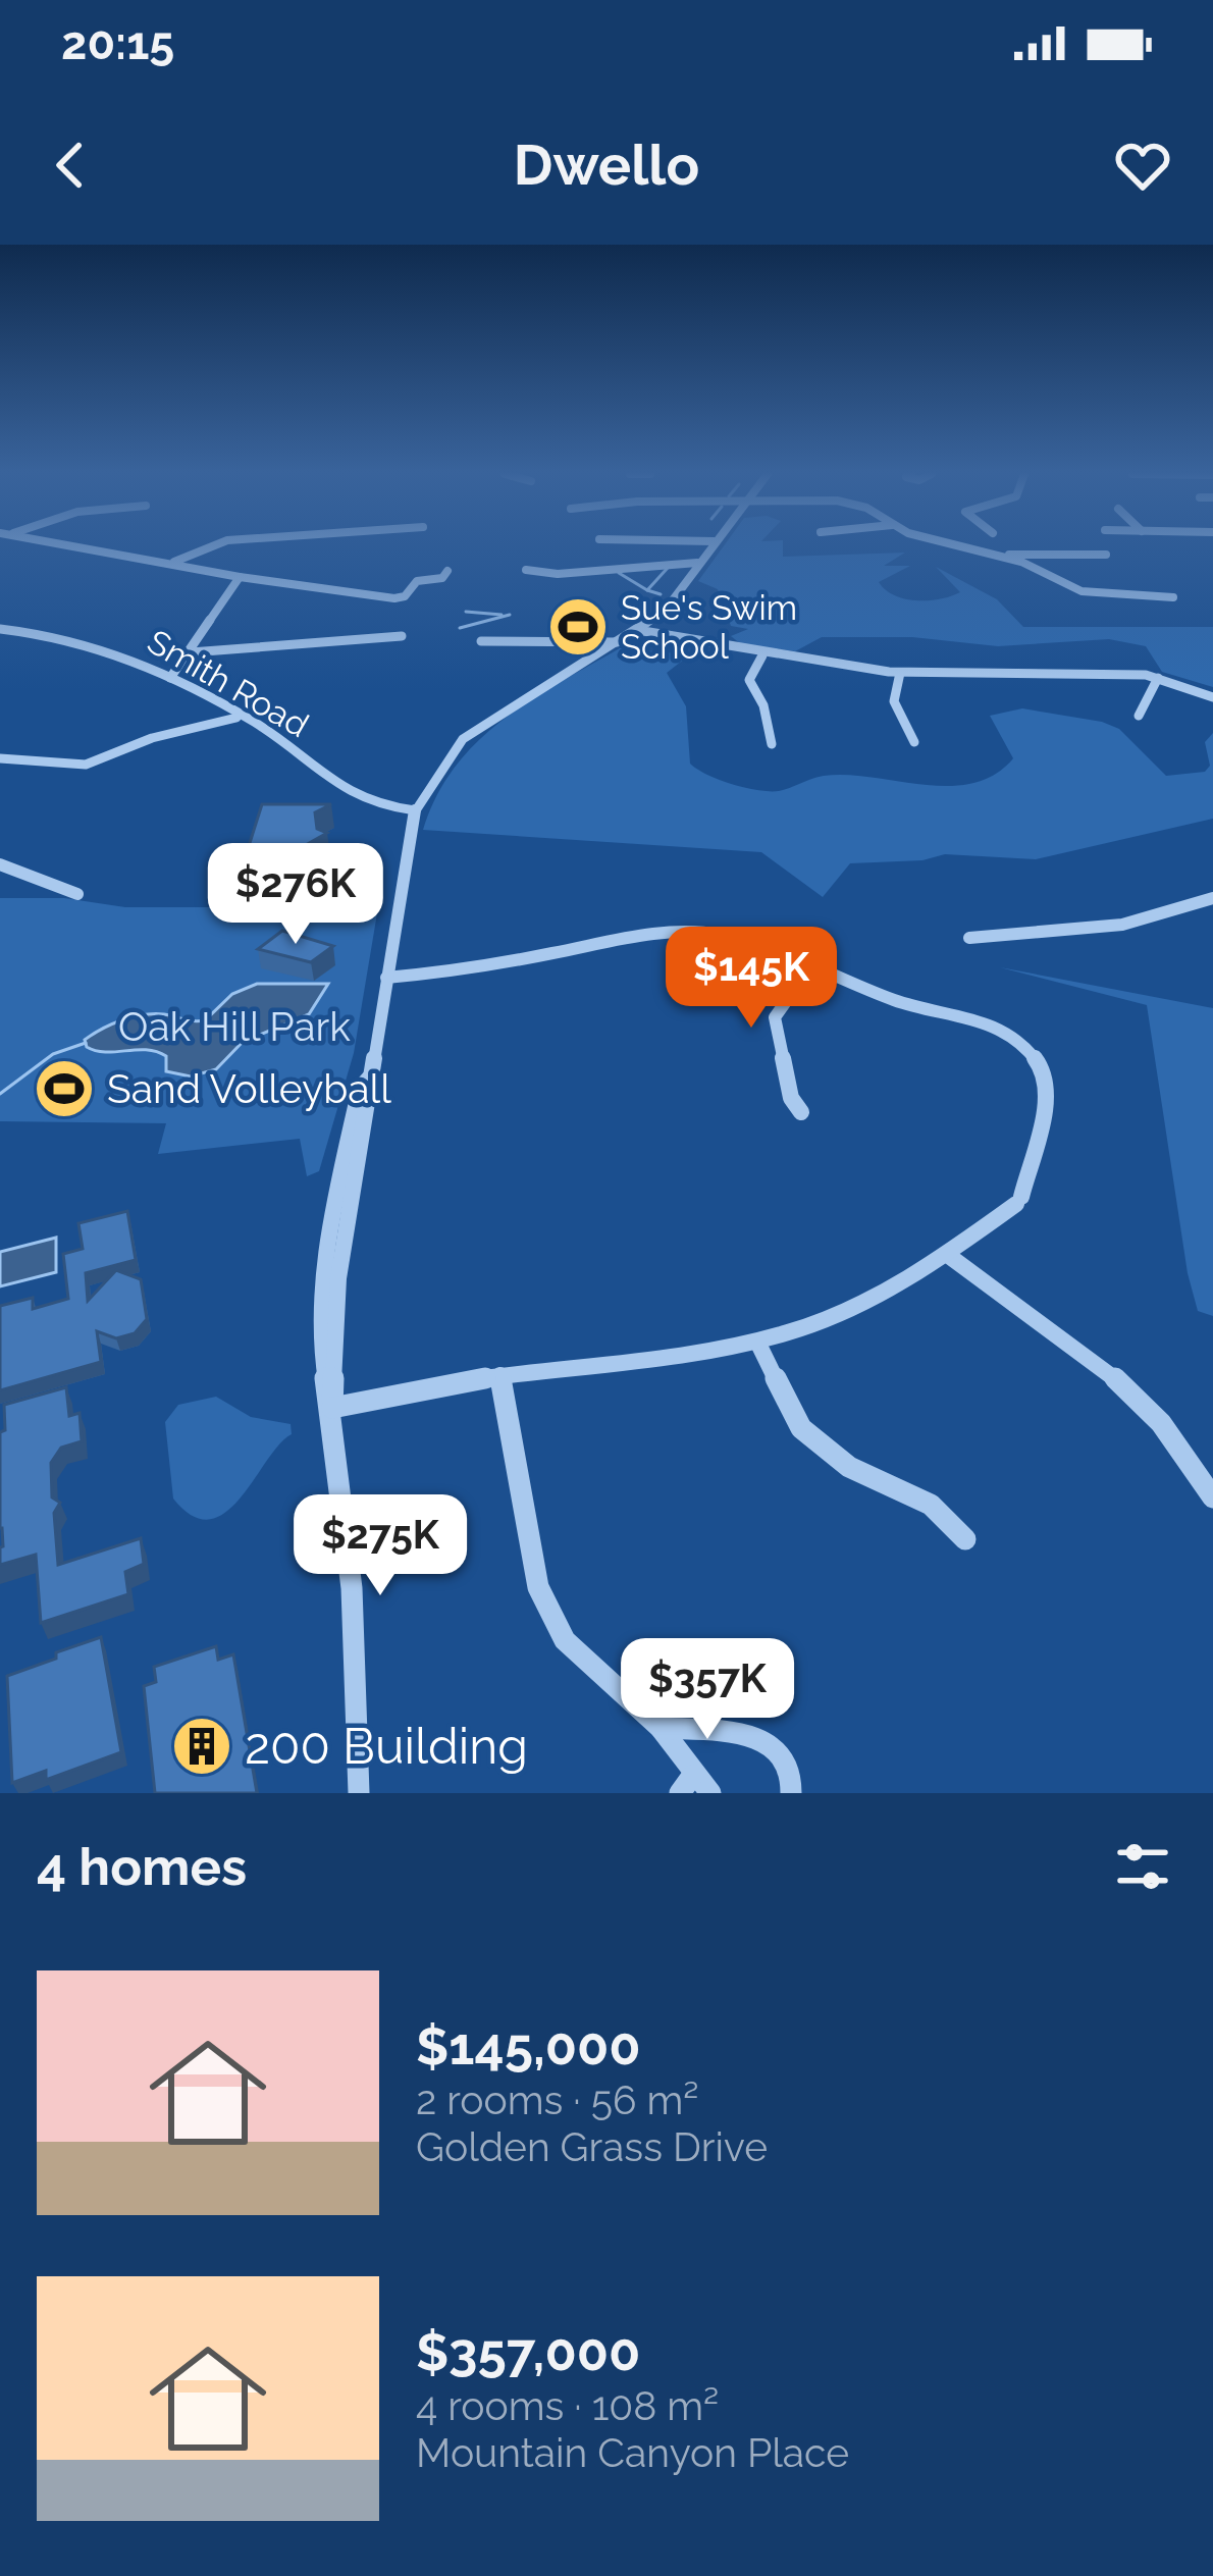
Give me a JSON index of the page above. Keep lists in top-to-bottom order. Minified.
{"streets":{"street":["Smith Road"]},"parks":["Oak Hill Park"],"places":{"sports":["Sue's Swim School","Sand Volleyball"],"building":["200 Building"]},"page":{"status":"20:15","header":"Dwello","price":["$276K","$145K","$275K","$357K"],"heading":"4 homes","list":[{"name":"$145,000","note":"2 rooms · 56 m² · Golden Grass Drive"},{"name":"$357,000","note":"4 rooms · 108 m² · Mountain Canyon Place"}]}}
